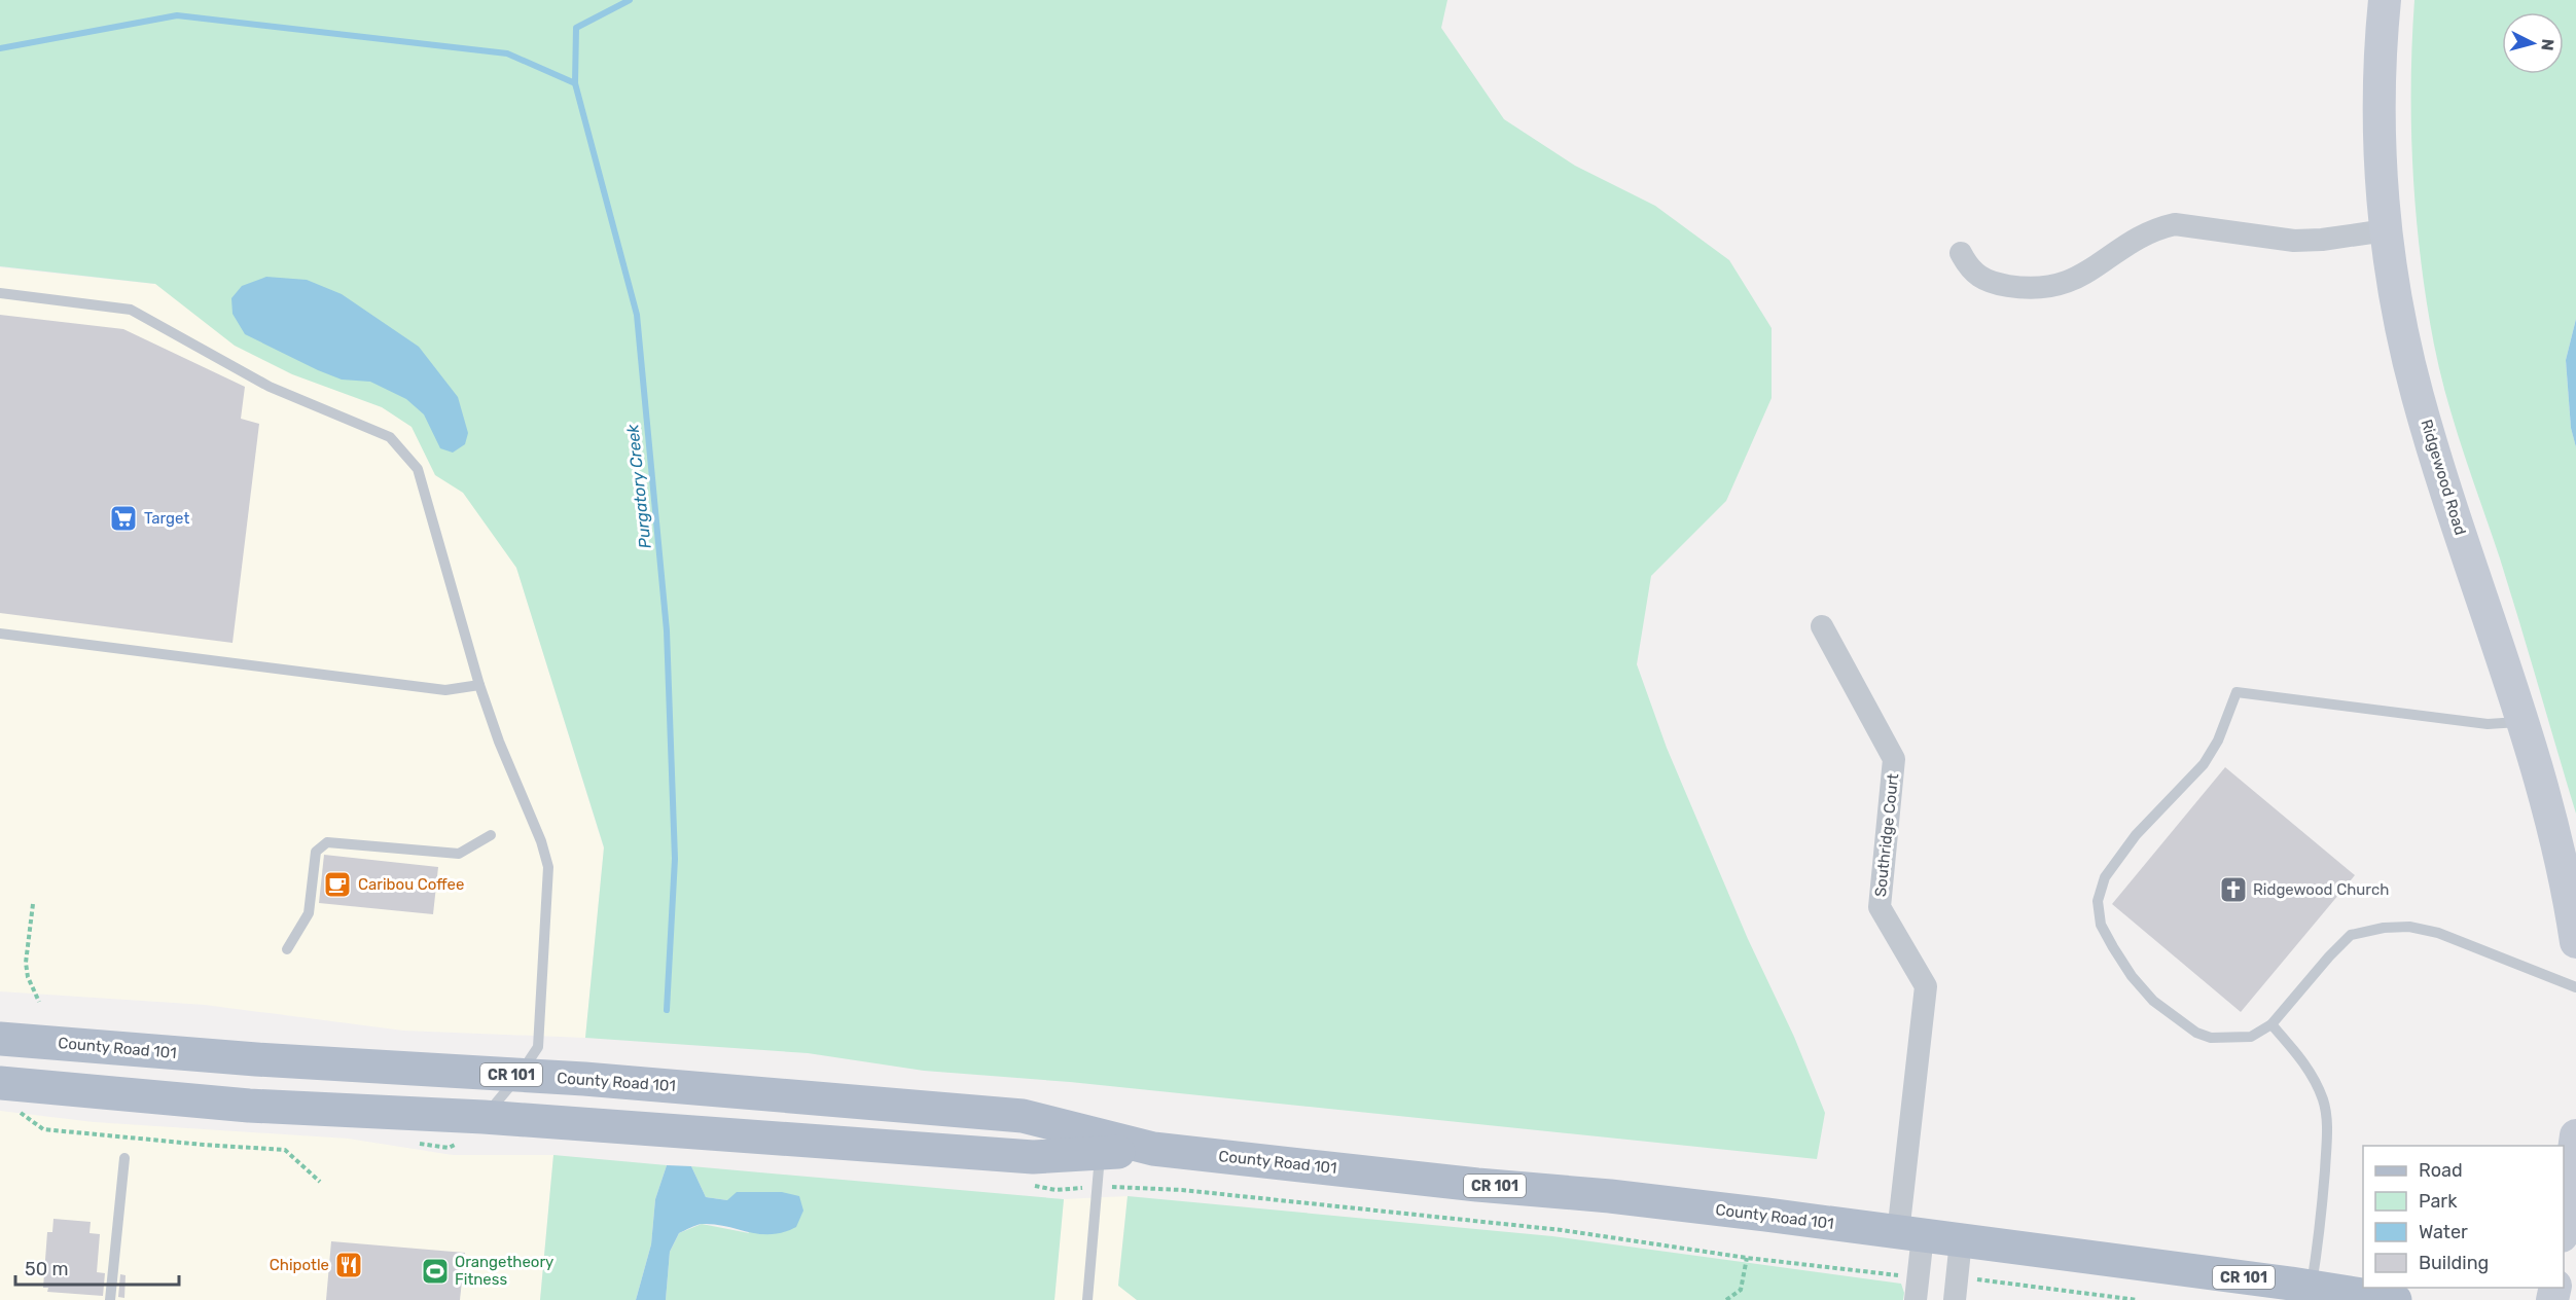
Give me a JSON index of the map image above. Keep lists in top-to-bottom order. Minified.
{"streets":{"main road":["County Road 101","CR 101"],"street":["Ridgewood Road","Southridge Court"]},"crossings":[["Southridge Court","County Road 101"]],"water":["Purgatory Creek"],"places":{"supermarket":["Target"],"cafe":["Caribou Coffee"],"church":["Ridgewood Church"],"restaurant":["Chipotle"],"sports":["Orangetheory Fitness"]},"legend":["Road","Park","Water","Building"],"scale_bar":"50 m","north":"right"}
